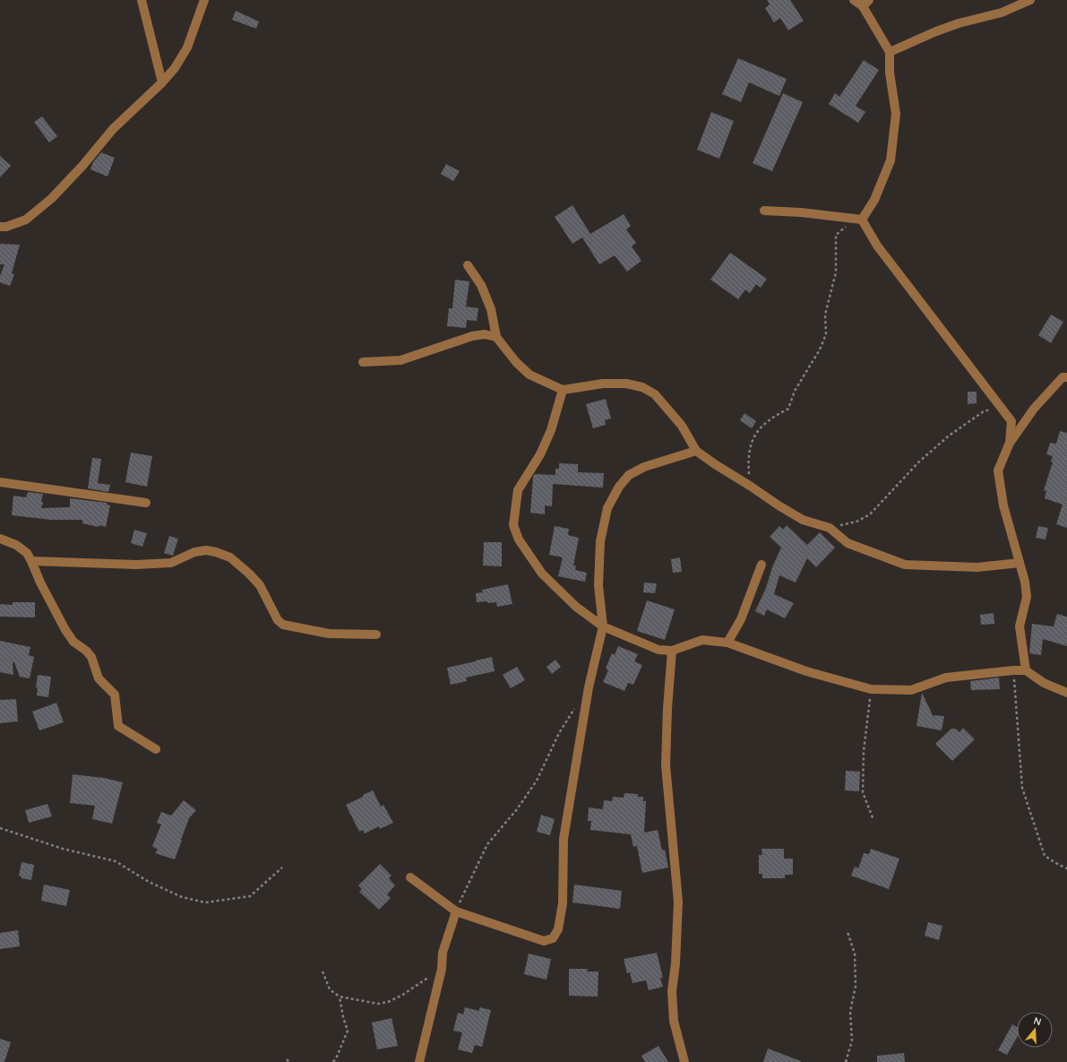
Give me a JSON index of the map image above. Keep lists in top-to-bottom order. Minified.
{"north":"top"}
